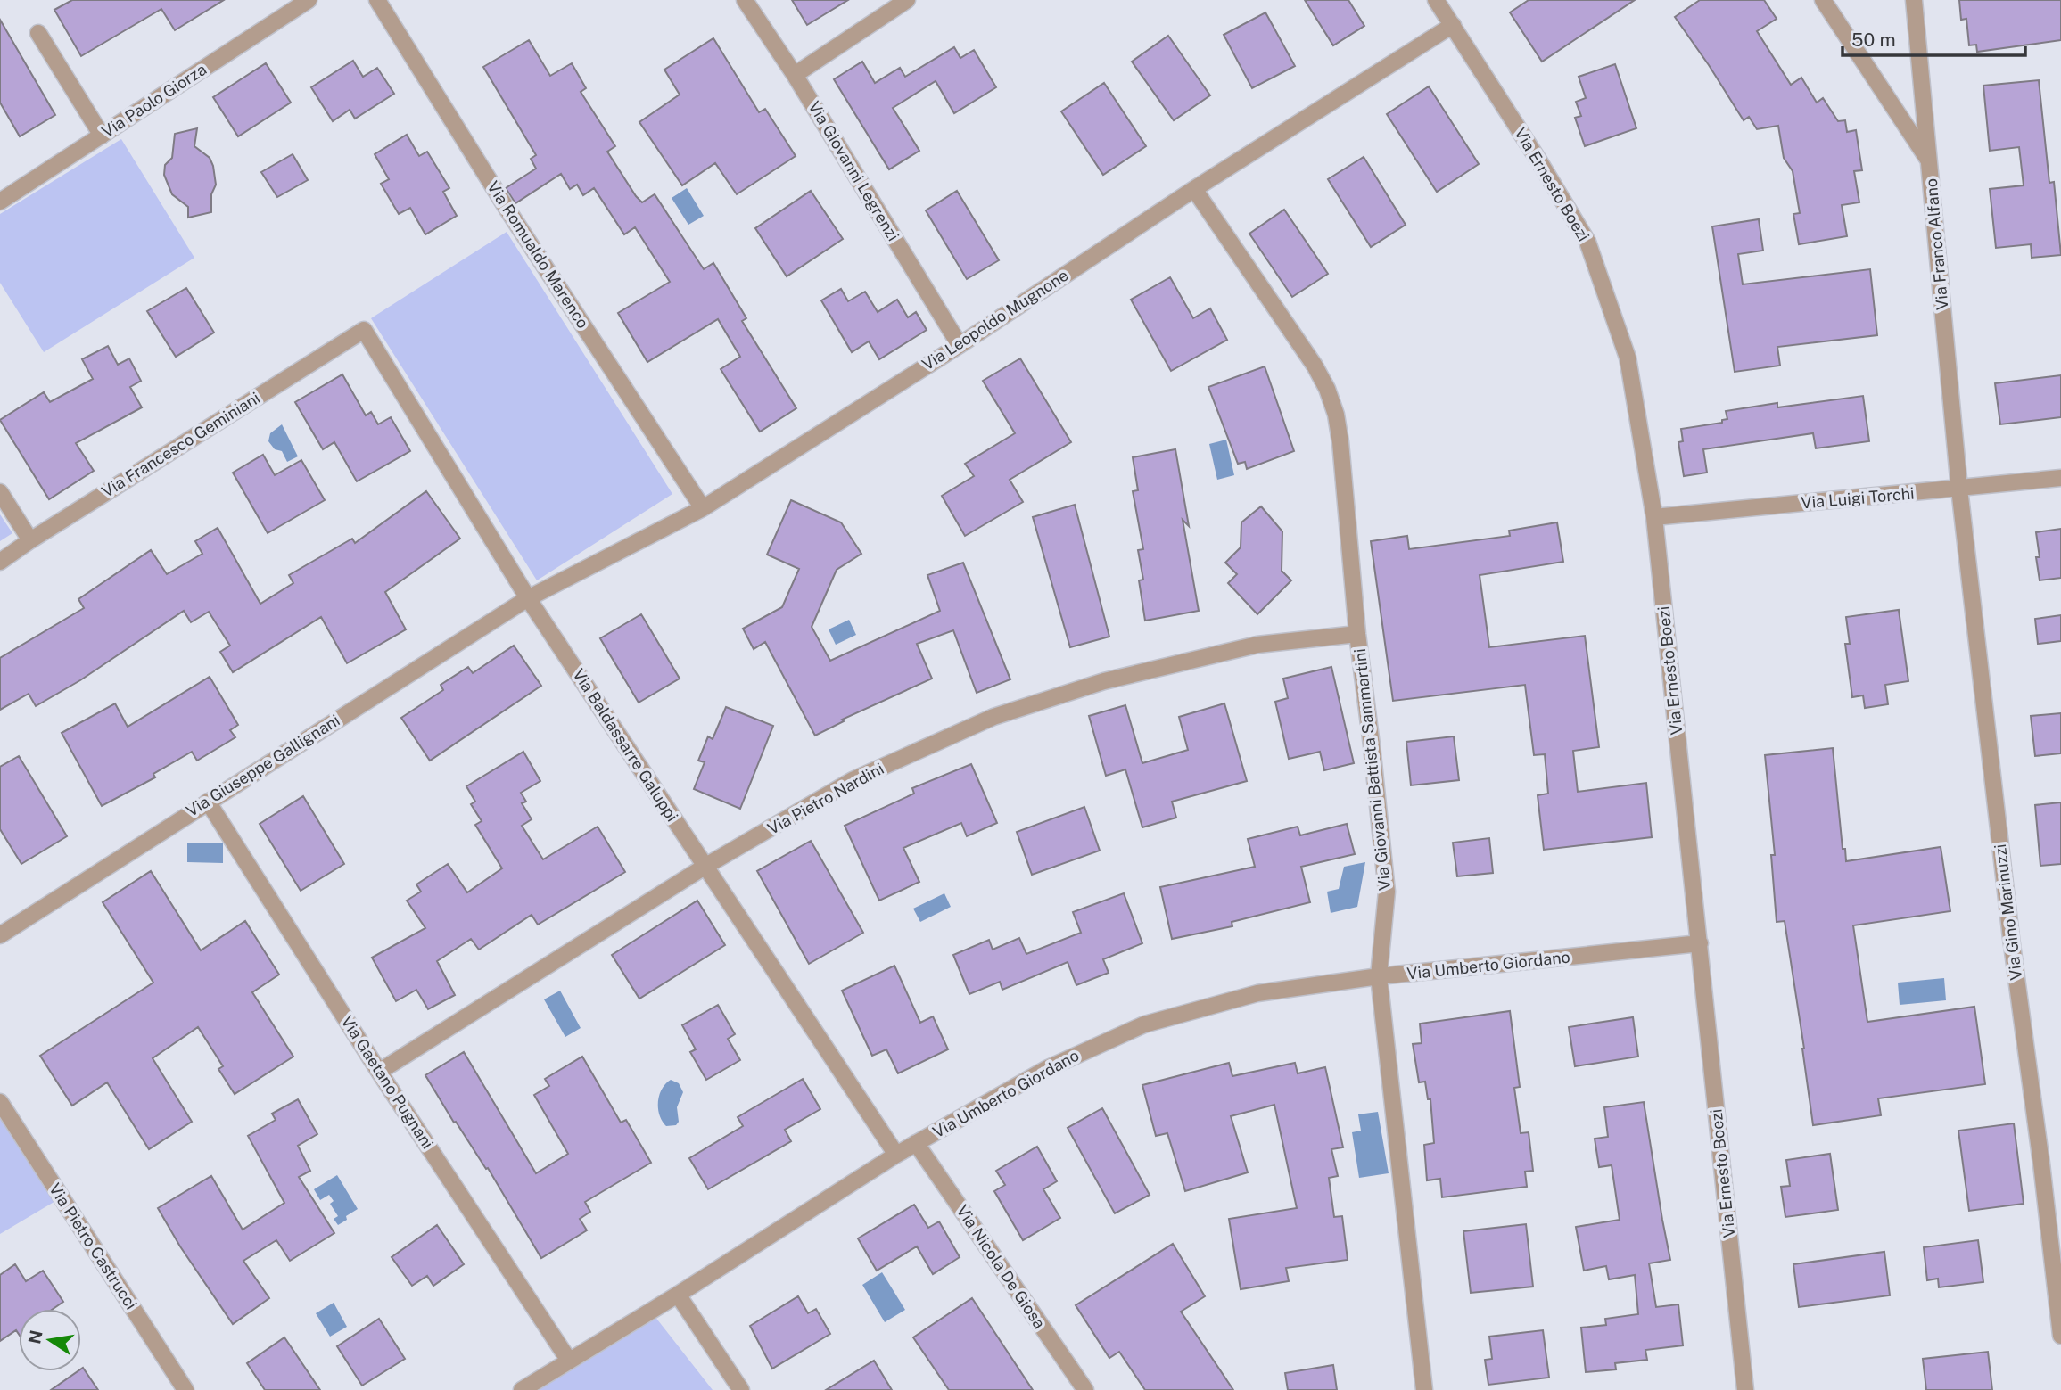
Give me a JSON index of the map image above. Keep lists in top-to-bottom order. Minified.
{"streets":{"street":["Via Paolo Giorza","Via Giovanni Legrenzi","Via Ernesto Boezi","Via Franco Alfano","Via Romualdo Marenco","Via Leopoldo Mugnone","Via Francesco Geminiani","Via Luigi Torchi","Via Baldassarre Galuppi","Via Giuseppe Gallignani","Via Giovanni Battista Sammartini","Via Pietro Nardini","Via Gino Marinuzzi","Via Umberto Giordano","Via Gaetano Pugnani","Via Pietro Castrucci","Via Nicola De Giosa"]},"crossings":[["Via Giovanni Legrenzi","Via Leopoldo Mugnone"],["Via Ernesto Boezi","Via Leopoldo Mugnone"],["Via Ernesto Boezi","Via Luigi Torchi"],["Via Ernesto Boezi","Via Umberto Giordano"],["Via Franco Alfano","Via Luigi Torchi"],["Via Franco Alfano","Via Gino Marinuzzi"],["Via Romualdo Marenco","Via Leopoldo Mugnone"],["Via Leopoldo Mugnone","Via Baldassarre Galuppi"],["Via Leopoldo Mugnone","Via Giuseppe Gallignani"],["Via Leopoldo Mugnone","Via Giovanni Battista Sammartini"],["Via Francesco Geminiani","Via Baldassarre Galuppi"],["Via Luigi Torchi","Via Gino Marinuzzi"],["Via Baldassarre Galuppi","Via Giuseppe Gallignani"],["Via Baldassarre Galuppi","Via Pietro Nardini"],["Via Baldassarre Galuppi","Via Umberto Giordano"],["Via Giuseppe Gallignani","Via Gaetano Pugnani"],["Via Giovanni Battista Sammartini","Via Pietro Nardini"],["Via Giovanni Battista Sammartini","Via Umberto Giordano"],["Via Pietro Nardini","Via Gaetano Pugnani"],["Via Umberto Giordano","Via Gaetano Pugnani"],["Via Umberto Giordano","Via Nicola De Giosa"]],"scale_bar":"50 m","north":"left"}
